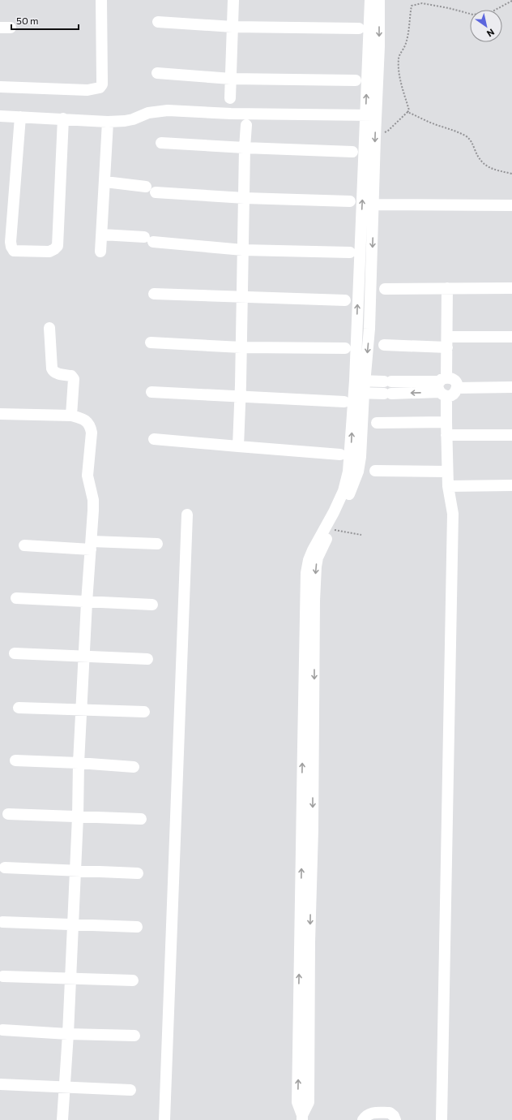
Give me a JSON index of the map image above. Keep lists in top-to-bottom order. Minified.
{"scale_bar":"50 m","north":"bottom right"}
